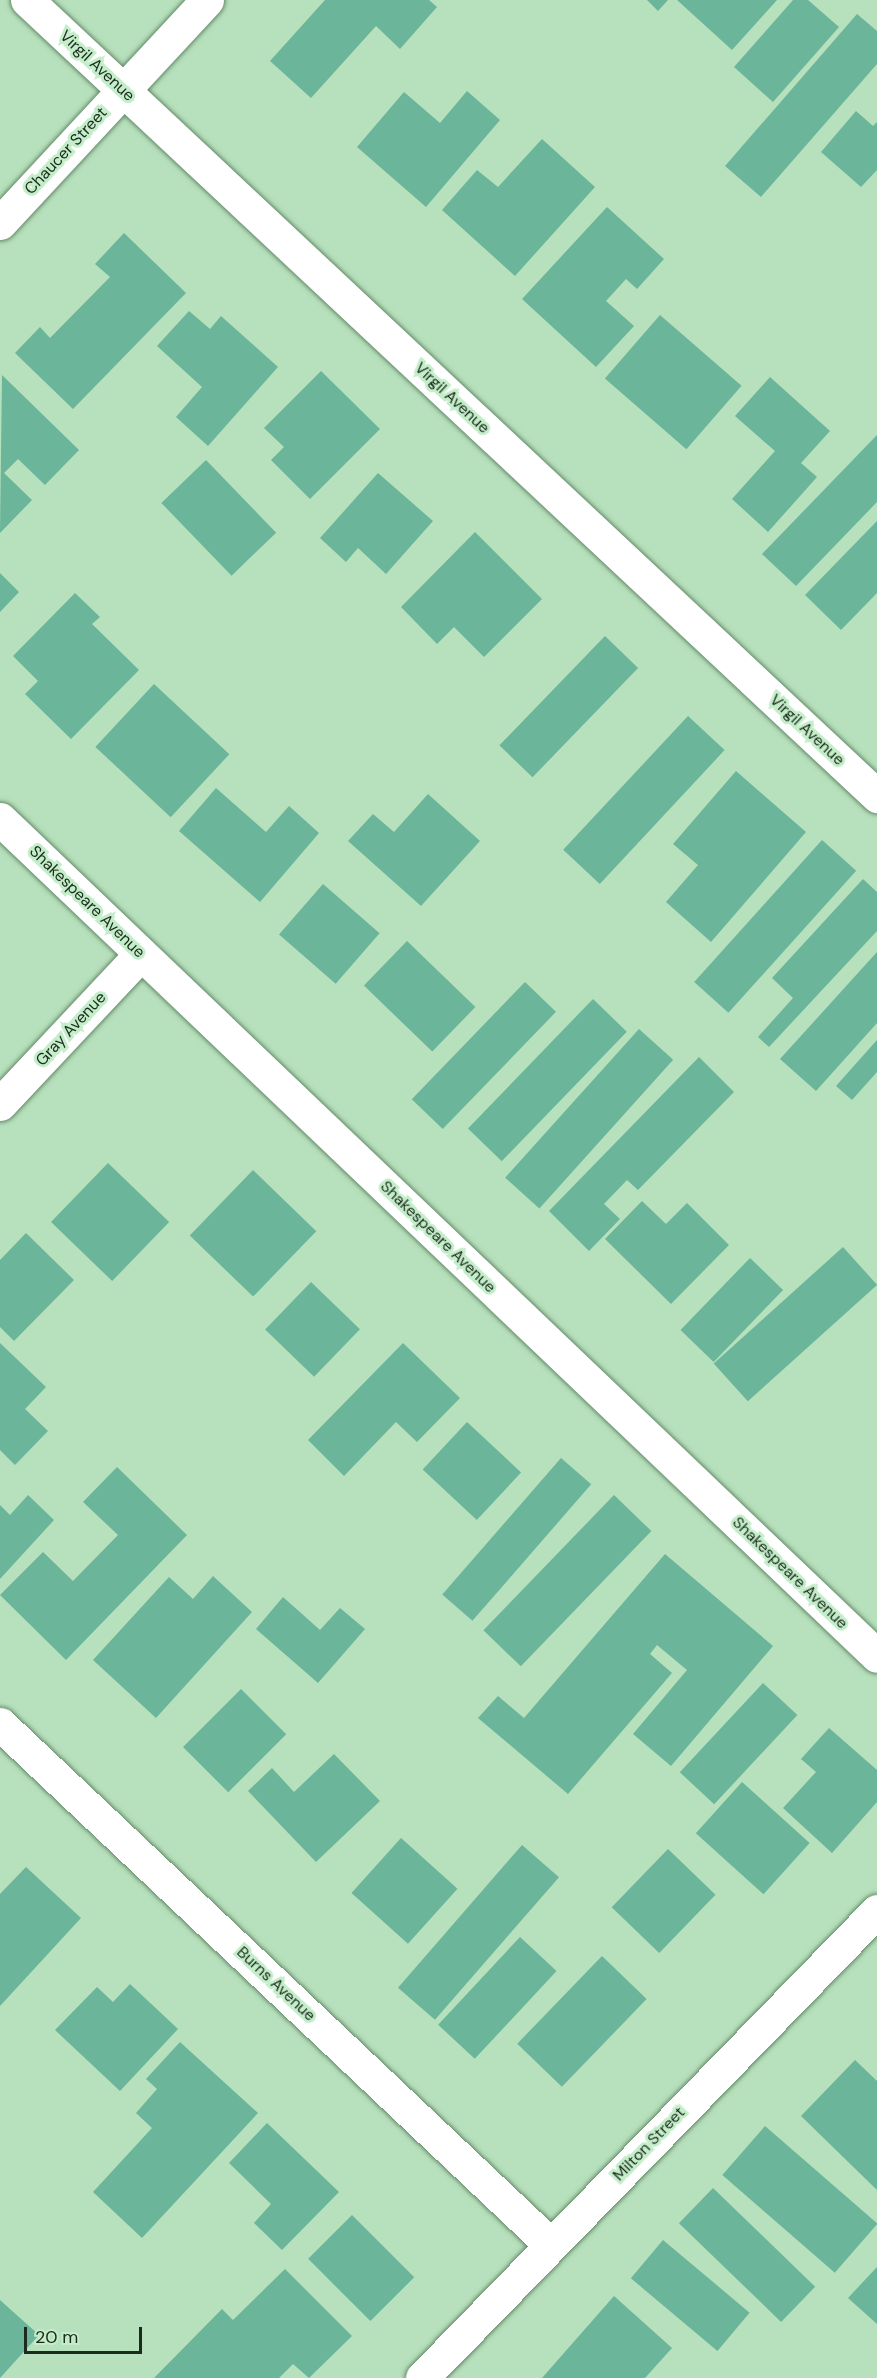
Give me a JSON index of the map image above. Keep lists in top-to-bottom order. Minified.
{"streets":{"street":["Virgil Avenue","Chaucer Street","Shakespeare Avenue","Gray Avenue","Burns Avenue","Milton Street"]},"crossings":[["Virgil Avenue","Chaucer Street"],["Shakespeare Avenue","Gray Avenue"],["Burns Avenue","Milton Street"]],"scale_bar":"20 m"}
